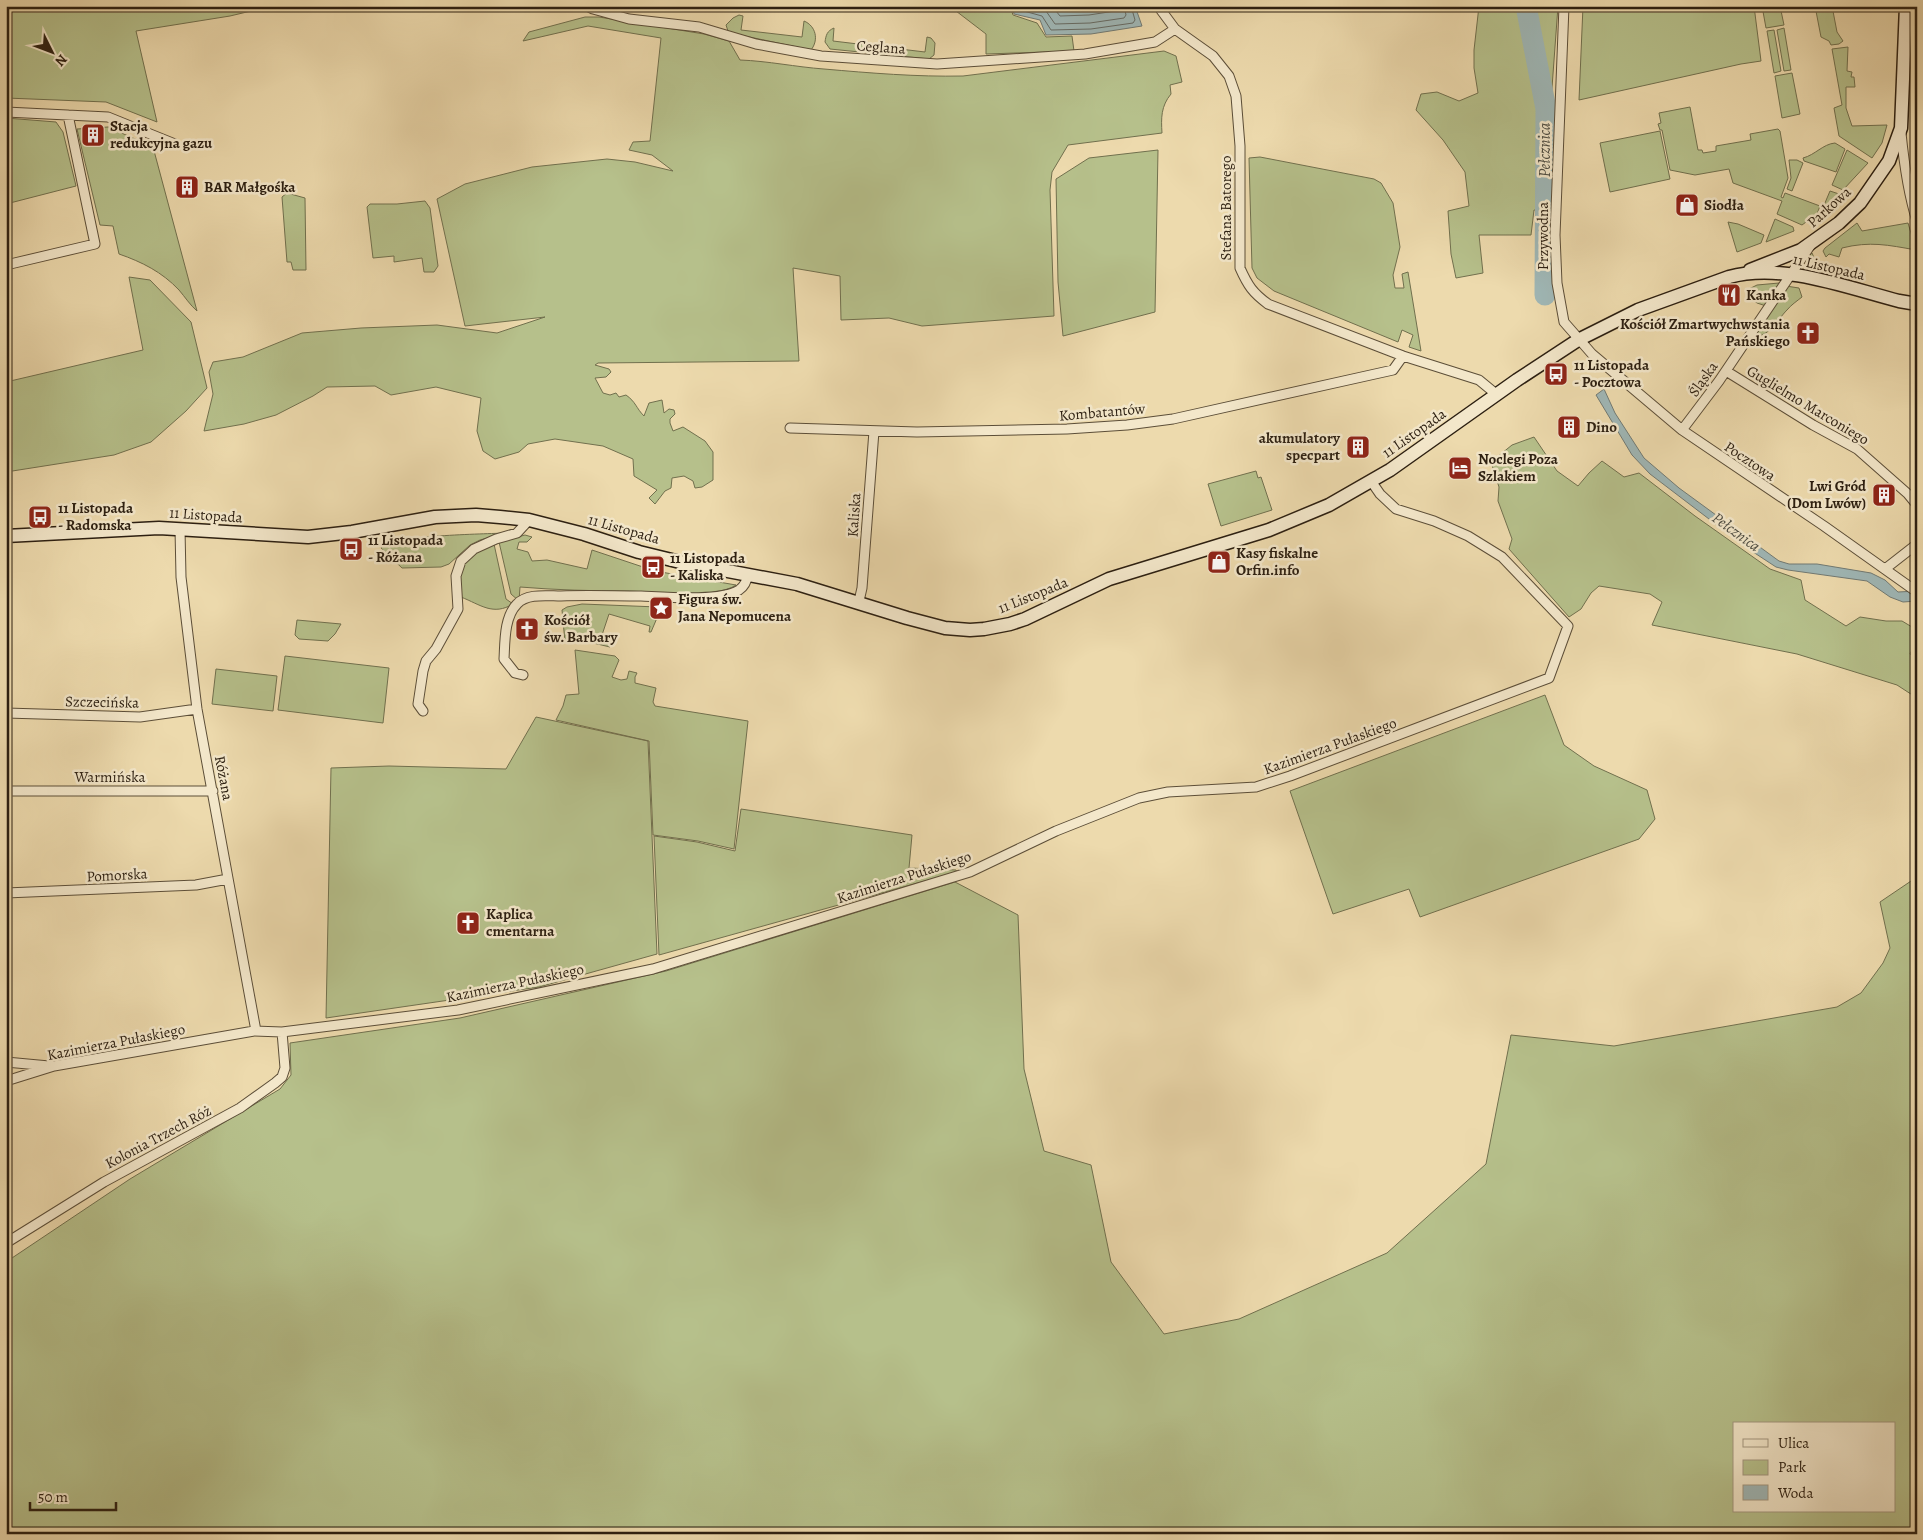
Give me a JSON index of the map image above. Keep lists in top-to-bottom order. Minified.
{"streets":{"main road":["Parkowa","11 Listopada"],"street":["Ceglana","Stefana Batorego","Przywodna","Śląska","Guglielmo Marconiego","Kombatantów","Pocztowa","Kaliska","Szczecińska","Kazimierza Pułaskiego","Warmińska","Różana","Pomorska","Kolonia Trzech Róż"]},"crossings":[["Ceglana","Stefana Batorego"],["Parkowa","11 Listopada"],["Parkowa","Śląska"],["Stefana Batorego","11 Listopada"],["Stefana Batorego","Kombatantów"],["Przywodna","11 Listopada"],["Przywodna","Pocztowa"],["11 Listopada","Śląska"],["11 Listopada","Pocztowa"],["11 Listopada","Kaliska"],["11 Listopada","Kazimierza Pułaskiego"],["11 Listopada","Różana"],["Śląska","Guglielmo Marconiego"],["Śląska","Pocztowa"],["Kombatantów","Kaliska"],["Szczecińska","Różana"],["Kazimierza Pułaskiego","Różana"],["Kazimierza Pułaskiego","Kolonia Trzech Róż"],["Warmińska","Różana"],["Różana","Pomorska"]],"water":["Pełcznica"],"places":{"building":["Stacja redukcyjna gazu","BAR Małgośka","Dino","akumulatory specpart","Lwi Gród (Dom Lwów)"],"shop":["Siodła","Kasy fiskalne Orfin.info"],"restaurant":["Kanka"],"church":["Kościół Zmartwychwstania Pańskiego","Kościół św. Barbary","Kaplica cmentarna"],"bus stop":["11 Listopada - Pocztowa","11 Listopada - Radomska","11 Listopada - Różana","11 Listopada - Kaliska"],"hotel":["Noclegi Poza Szlakiem"],"place":["Figura św. Jana Nepomucena"]},"legend":["Ulica","Park","Woda"],"scale_bar":"50 m","north":"bottom right"}
